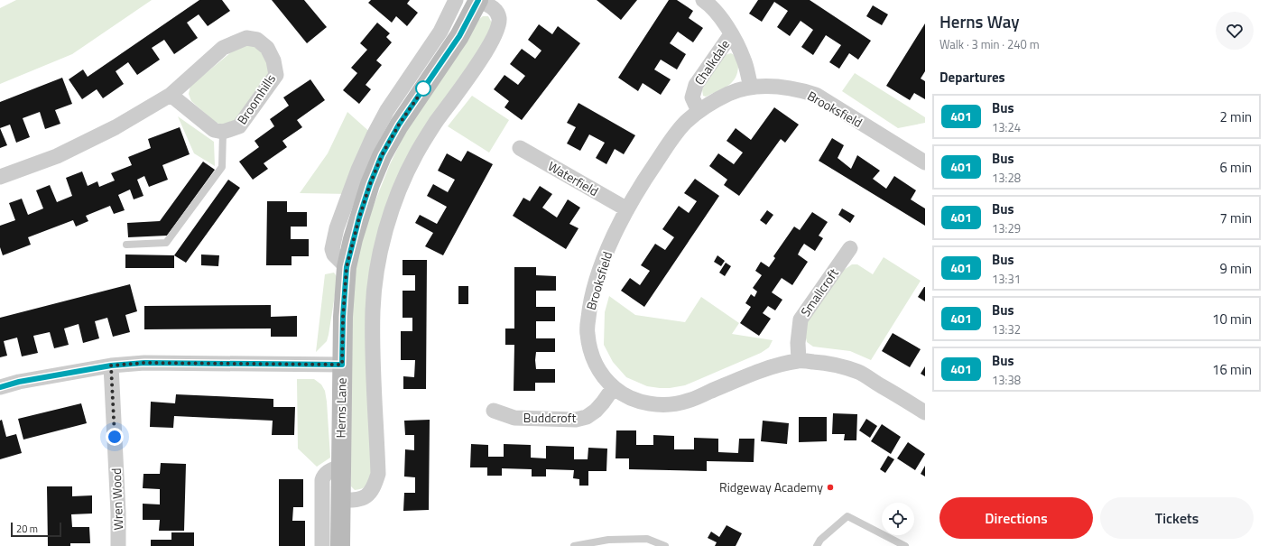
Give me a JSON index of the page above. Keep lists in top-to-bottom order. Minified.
{"streets":{"street":["Chalkdale","Broomhills","Brooksfield","Waterfield","Smallcroft","Herns Lane","Buddcroft","Wren Wood"]},"crossings":[["Chalkdale","Brooksfield"],["Brooksfield","Waterfield"],["Brooksfield","Smallcroft"],["Brooksfield","Buddcroft"]],"places":["Ridgeway Academy"],"lines":["bus line 401"],"scale_bar":"20 m","page":{"heading":[["Herns Way","Walk · 3 min · 240 m"],"Departures"],"list":[{"mark":"401","name":"Bus","note":"13:24","value":"2 min"},{"mark":"401","name":"Bus","note":"13:28","value":"6 min"},{"mark":"401","name":"Bus","note":"13:29","value":"7 min"},{"mark":"401","name":"Bus","note":"13:31","value":"9 min"},{"mark":"401","name":"Bus","note":"13:32","value":"10 min"},{"mark":"401","name":"Bus","note":"13:38","value":"16 min"}],"buttons":["Directions","Tickets"],"scale":"20 m"}}
